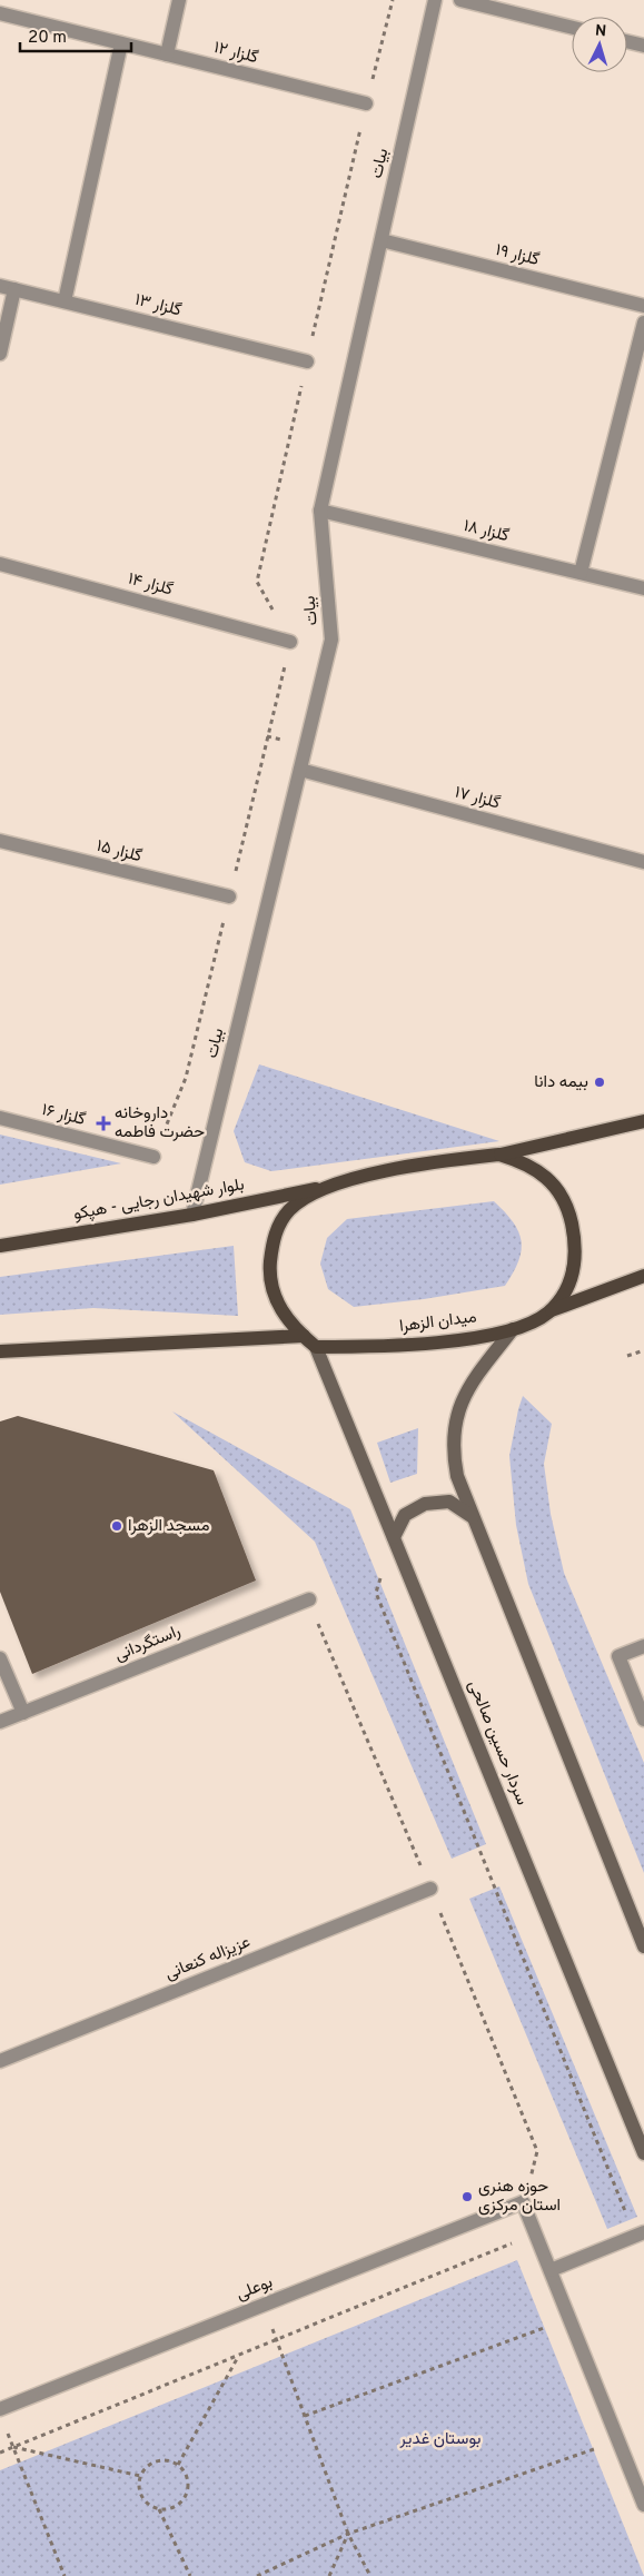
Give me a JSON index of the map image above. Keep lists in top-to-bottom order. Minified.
{"streets":{"main road":["بلوار شهیدان رجایی - هپکو","میدان الزهرا","سردار حسین صالحی"],"street":["گلزار ۱۲","بیات","گلزار ۱۹","گلزار ۱۳","گلزار ۱۸","گلزار ۱۴","گلزار ۱۷","گلزار ۱۵","گلزار ۱۶","راستگردانی","عزیزاله کنعانی","بوعلی"]},"crossings":[["بیات","گلزار ۱۹"],["بیات","گلزار ۱۸"],["بیات","گلزار ۱۷"],["بیات","بلوار شهیدان رجایی - هپکو"],["بلوار شهیدان رجایی - هپکو","میدان الزهرا"],["میدان الزهرا","سردار حسین صالحی"]],"parks":["بوستان غدیر"],"places":{"other":["بیمه دانا","مسجد الزهرا","حوزه هنری استان مرکزی"],"health":["داروخانه حضرت فاطمه"]},"scale_bar":"20 m","north":"top"}
